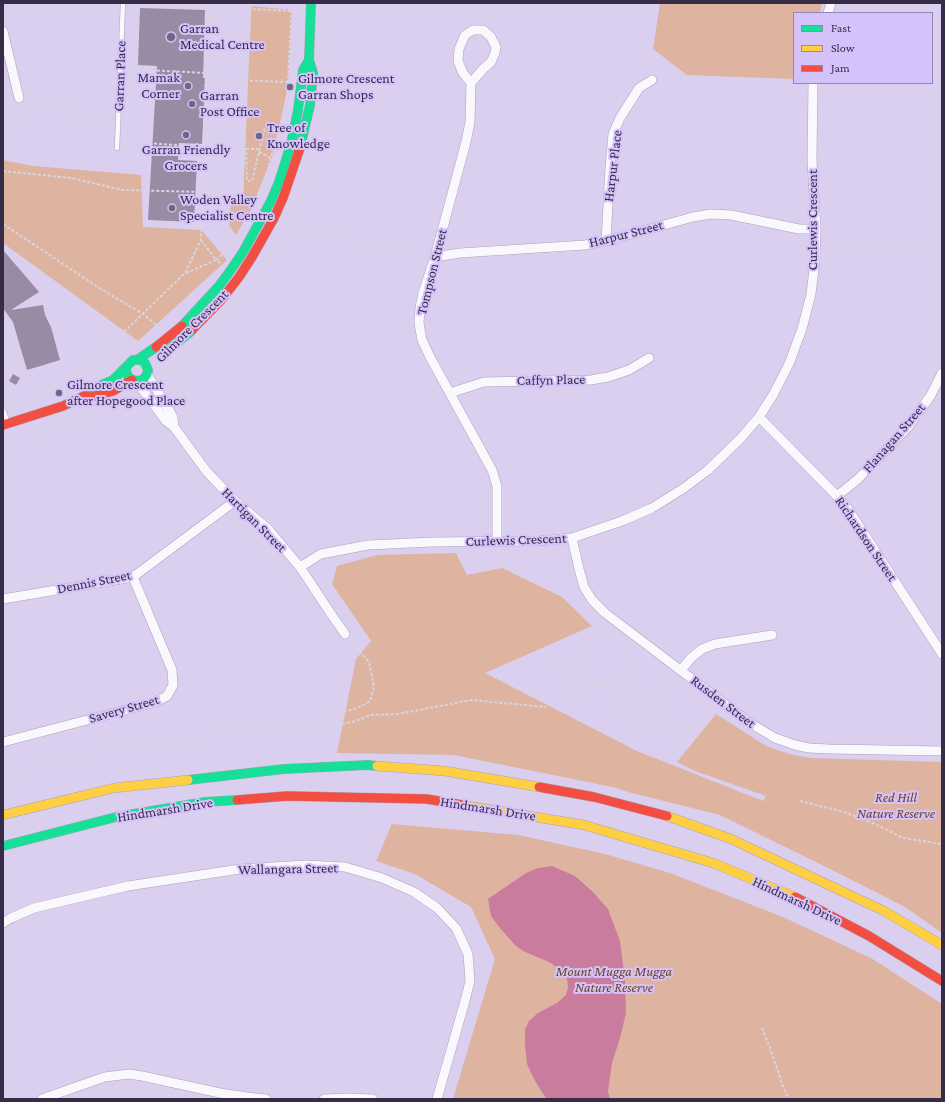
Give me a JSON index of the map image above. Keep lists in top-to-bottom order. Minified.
{"streets":{"main road":["Gilmore Crescent","Hindmarsh Drive"],"street":["Harpur Place","Curlewis Crescent","Harpur Street","Tompson Street","Caffyn Place","Flanagan Street","Hartigan Street","Richardson Street","Dennis Street","Rusden Street","Savery Street","Wallangara Street"],"lane":["Garran Place"]},"crossings":[["Harpur Place","Harpur Street"],["Curlewis Crescent","Harpur Street"],["Curlewis Crescent","Tompson Street"],["Curlewis Crescent","Hartigan Street"],["Curlewis Crescent","Richardson Street"],["Curlewis Crescent","Rusden Street"],["Harpur Street","Tompson Street"],["Tompson Street","Caffyn Place"],["Gilmore Crescent","Hartigan Street"],["Flanagan Street","Richardson Street"],["Hartigan Street","Dennis Street"],["Dennis Street","Savery Street"]],"parks":["Red Hill Nature Reserve","Mount Mugga Mugga Nature Reserve"],"places":["Garran Medical Centre","Mamak Corner","Gilmore Crescent Garran Shops","Garran Post Office","Garran Friendly Grocers","Tree of Knowledge","Woden Valley Specialist Centre","Gilmore Crescent after Hopegood Place"],"legend":["Fast","Slow","Jam"]}
